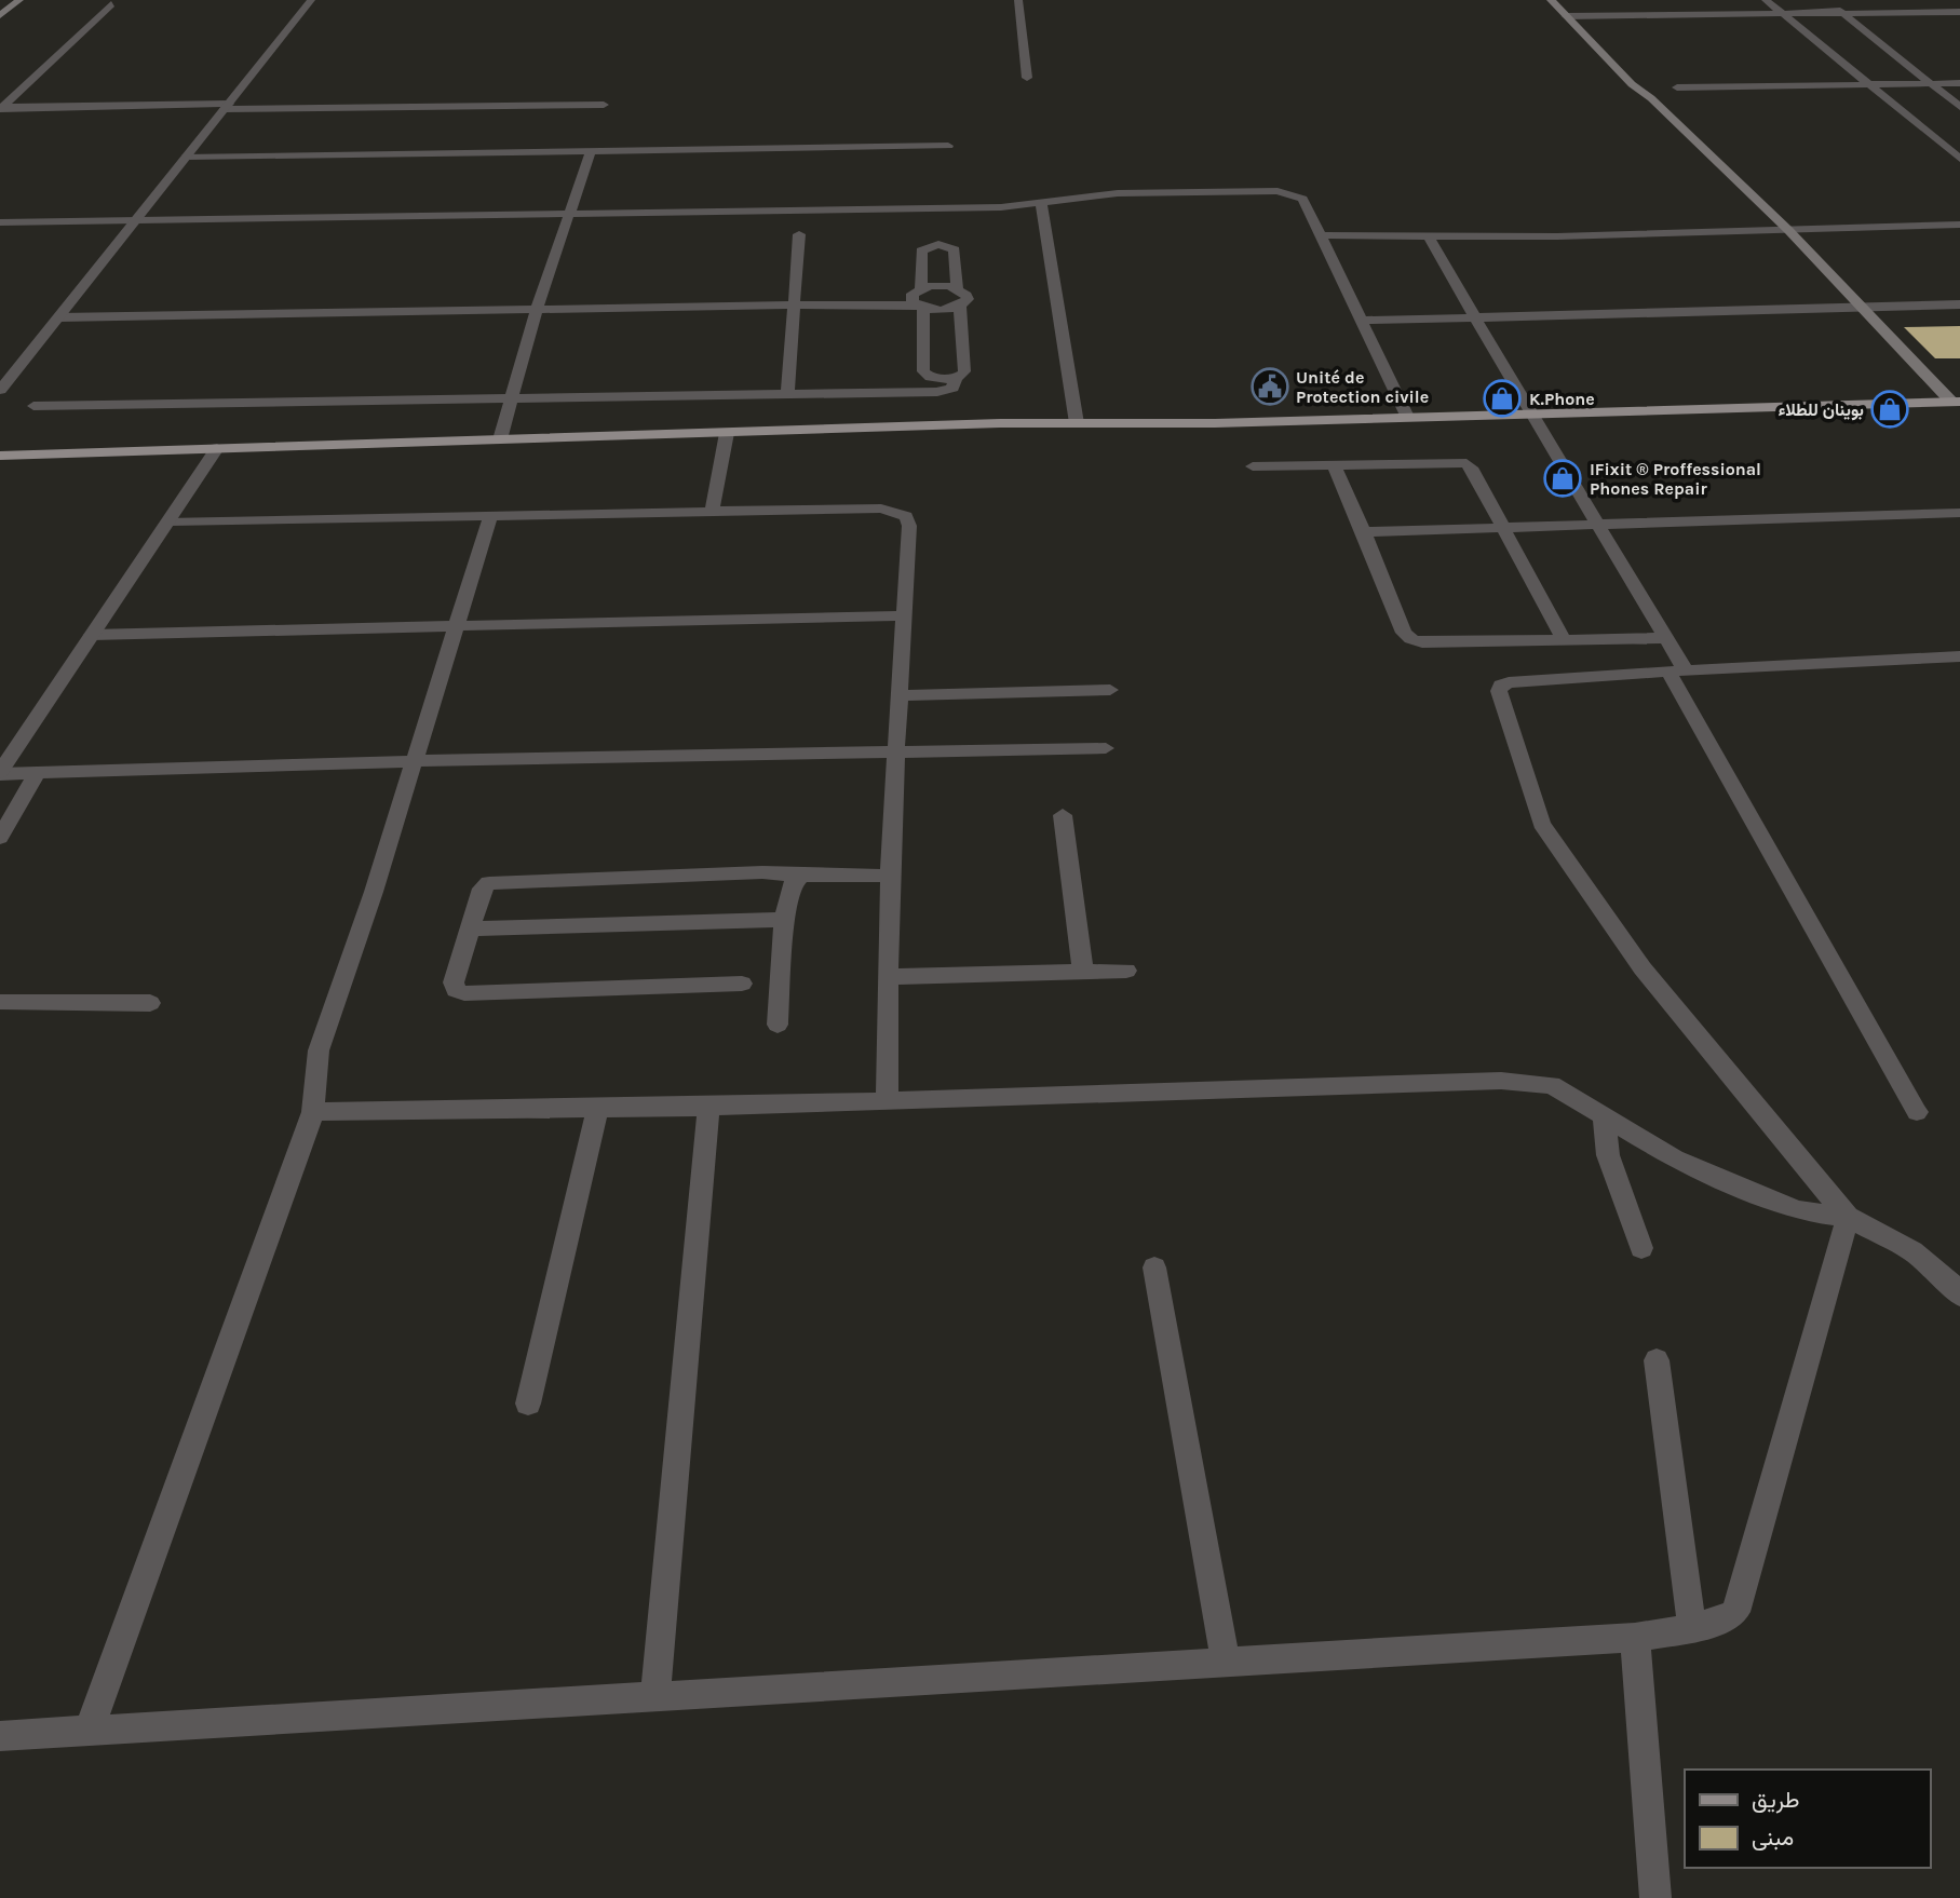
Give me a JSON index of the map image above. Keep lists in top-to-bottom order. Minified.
{"places":{"public building":["Unité de Protection civile"],"shop":["K.Phone","بوينان للطلاء","IFixit ® Proffessional Phones Repair"]},"legend":["طريق","مبنى"]}
